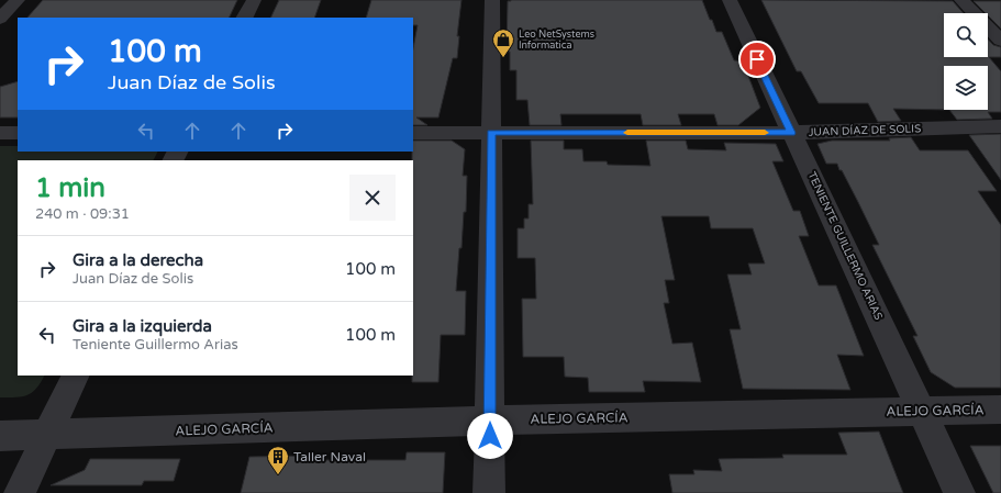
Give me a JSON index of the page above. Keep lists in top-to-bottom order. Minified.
{"streets":{"street":["JUAN DÍAZ DE SOLIS","TENIENTE GUILLERMO ARIAS","ALEJO GARCÍA"]},"crossings":[["JUAN DÍAZ DE SOLIS","TENIENTE GUILLERMO ARIAS"],["TENIENTE GUILLERMO ARIAS","ALEJO GARCÍA"]],"places":{"shop":["Leo NetSystems Informatica"],"building":["Taller Naval"]},"page":{"turn":["100 m","Juan Díaz de Solis"],"heading":["1 min","240 m · 09:31"],"list":[{"name":"Gira a la derecha","note":"Juan Díaz de Solis","value":"100 m"},{"name":"Gira a la izquierda","note":"Teniente Guillermo Arias","value":"100 m"}]}}
